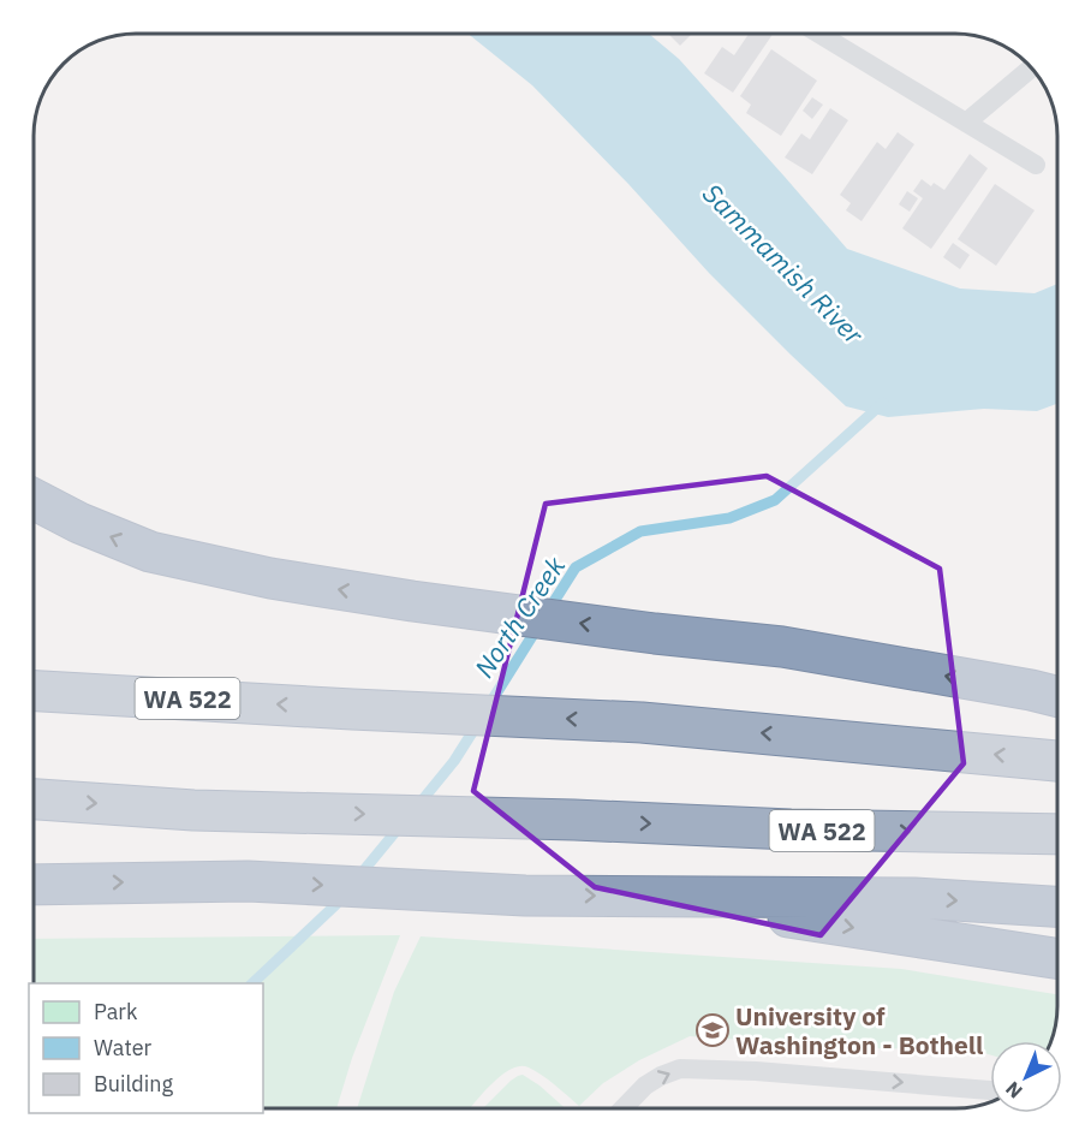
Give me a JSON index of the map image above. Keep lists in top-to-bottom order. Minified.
{"streets":{"highway":["WA 522"]},"water":["Sammamish River","North Creek"],"places":{"school or university":["University of Washington - Bothell"]},"legend":["Park","Water","Building"],"north":"bottom left"}
